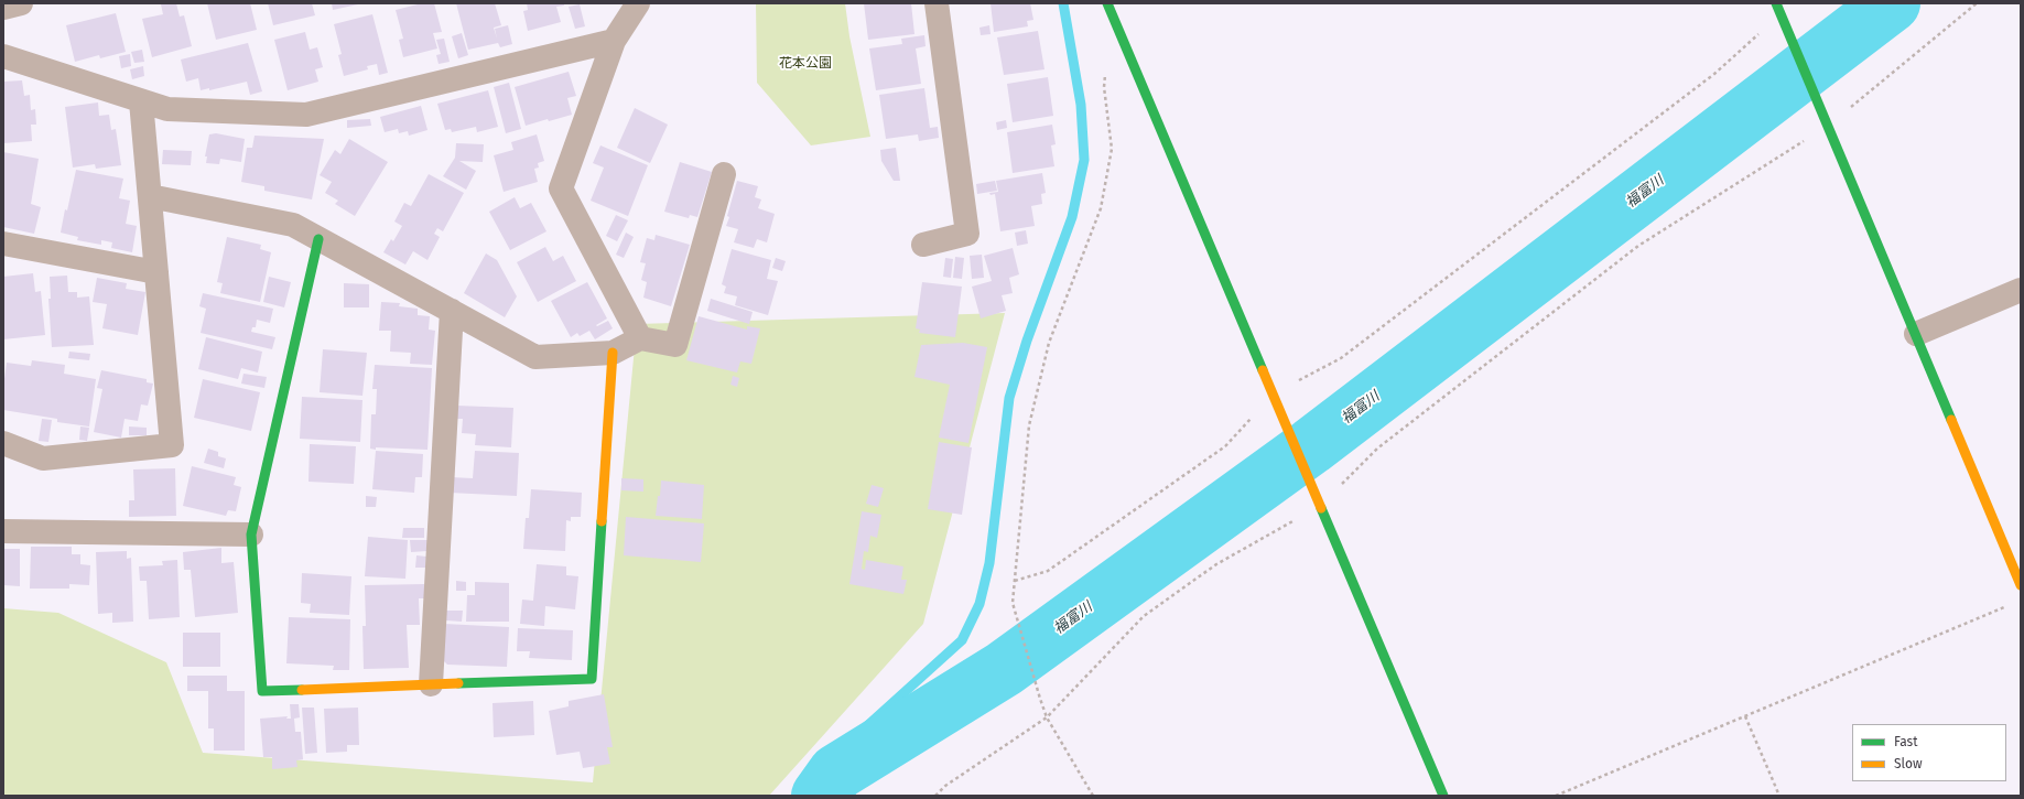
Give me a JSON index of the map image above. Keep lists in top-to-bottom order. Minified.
{"water":["福富川"],"parks":["花本公園"],"legend":["Fast","Slow"]}
